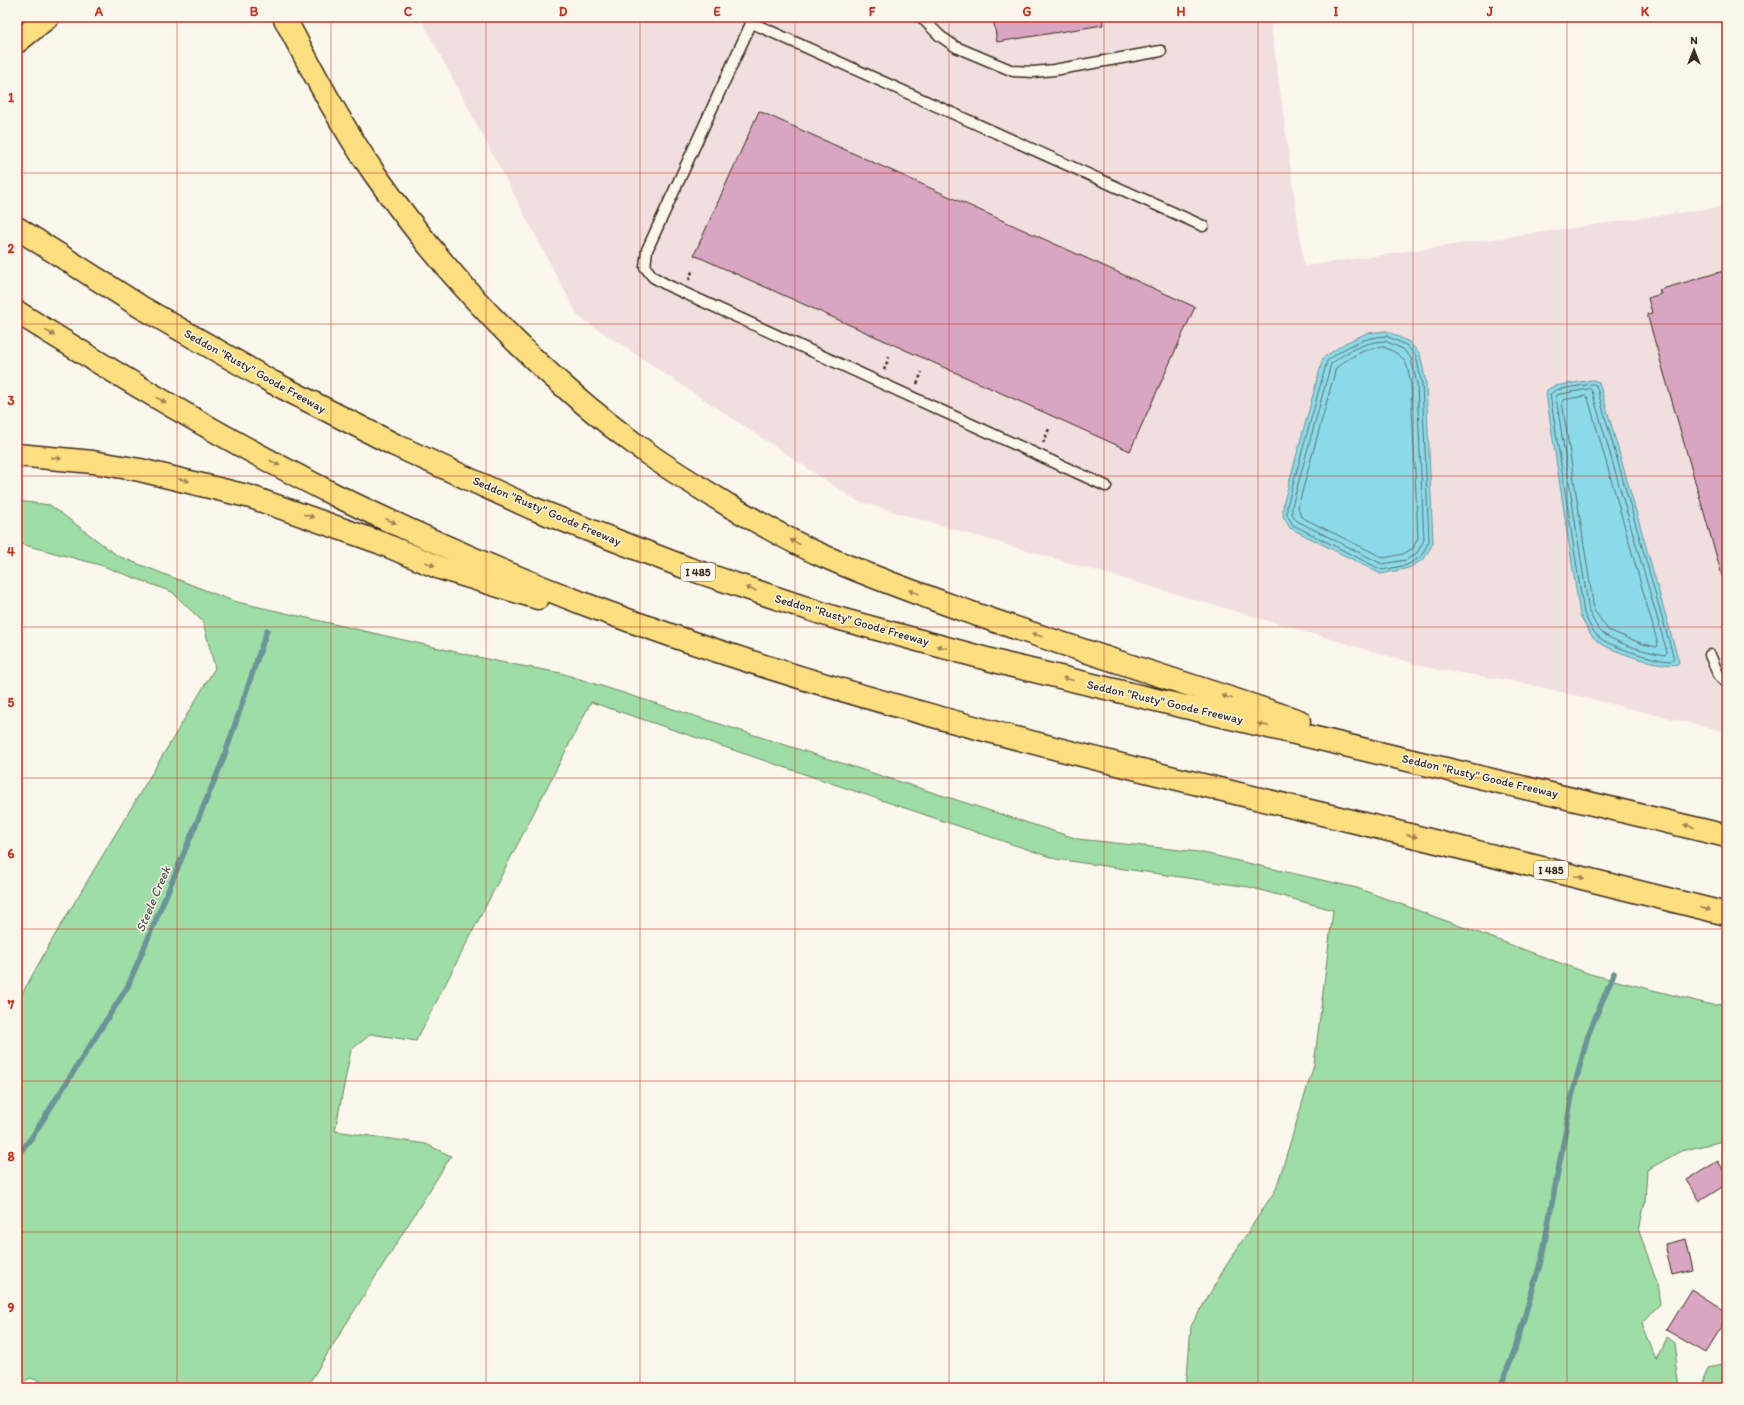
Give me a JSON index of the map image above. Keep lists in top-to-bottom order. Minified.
{"streets":{"highway":["Seddon \"Rusty\" Goode Freeway","I 485"]},"water":["Steele Creek"],"north":"top","grid":{"columns":["A","B","C","D","E","F","G","H","I","J","K"],"rows":["1","2","3","4","5","6","7","8","9"]}}
